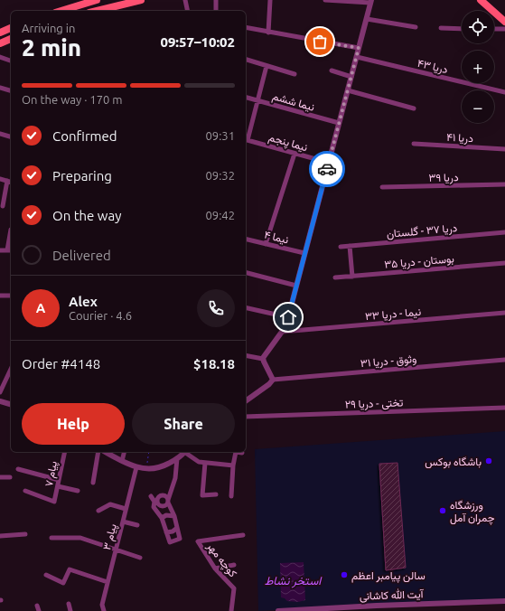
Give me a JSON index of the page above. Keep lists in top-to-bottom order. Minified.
{"streets":{"street":["دریا ۴۳","نیما ششم","دریا ۴۱","نیما پنجم","دریا ۳۹","دریا ۳۷ - گلستان","نیما ۴","بوستان - دریا ۳۵","نیما - دریا ۳۳","وثوق - دریا ۳۱","تختی - دریا ۲۹","پیام ۷","پيام ۳","کوچه مهر","آیت الله کاشانی"]},"water":["استخر نشاط"],"places":["باشگاه‌ بوکس","ورزشگاه چمران آمل","سالن پیامبر اعظم"],"page":{"map_buttons":["+","−"],"heading":["2 min","Arriving in","09:57–10:02"],"panel":["Alex","Courier · 4.6","Order #4148","$18.18"],"bar":"On the way · 170 m","list":[["Confirmed","09:31"],["Preparing","09:32"],["On the way","09:42"],"Delivered"],"round":"A","buttons":["Help","Share"]}}
